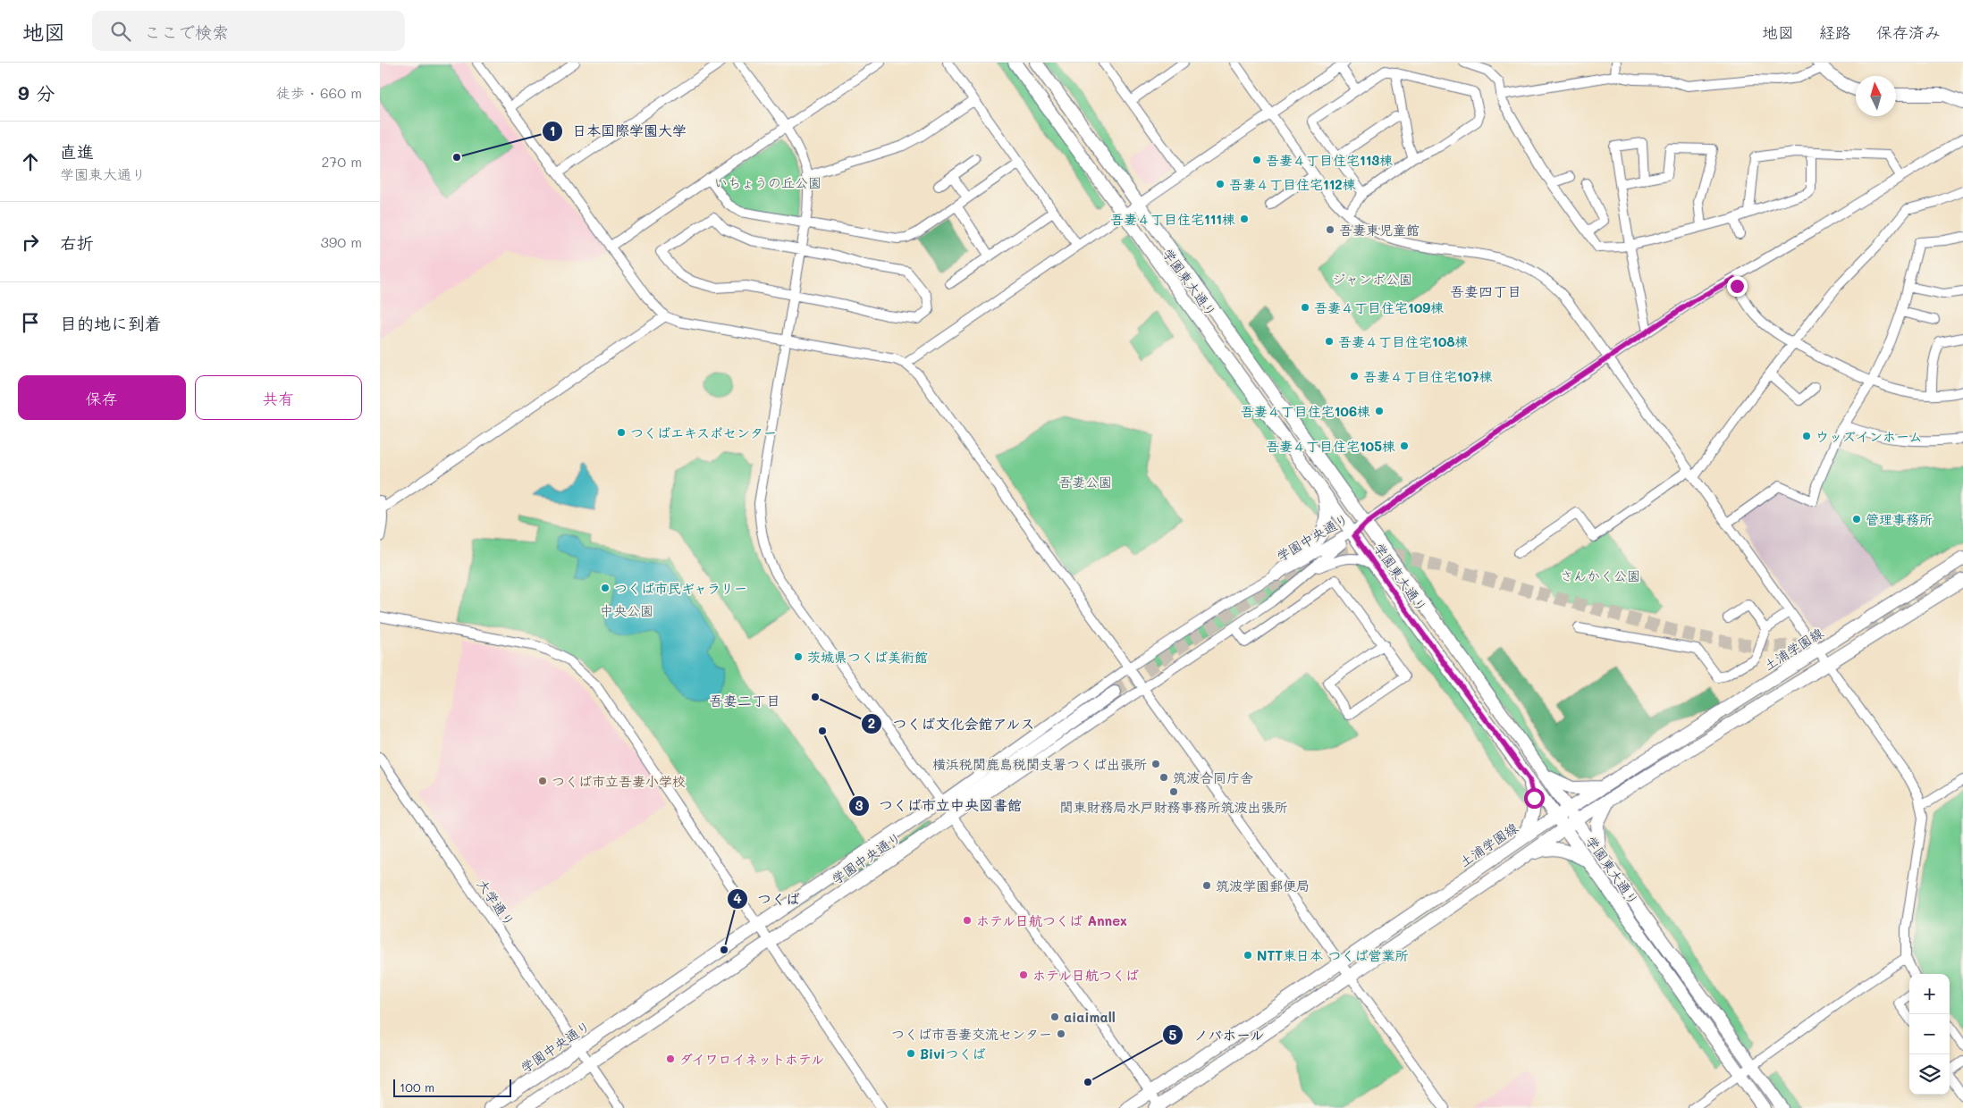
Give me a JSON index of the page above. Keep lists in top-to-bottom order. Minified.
{"streets":{"main road":["学園東大通り","学園中央通り","土浦学園線"],"street":["大学通り"]},"crossings":[["学園東大通り","学園中央通り"],["学園東大通り","土浦学園線"],["学園中央通り","大学通り"]],"districts":["吾妻四丁目","吾妻二丁目"],"parks":["いちょうの丘公園","ジャンボ公園","吾妻公園","さんかく公園","中央公園"],"places":["日本国際学園大学","吾妻４丁目住宅113棟","吾妻４丁目住宅112棟","吾妻４丁目住宅111棟","吾妻東児童館","吾妻４丁目住宅109棟","吾妻４丁目住宅108棟","吾妻４丁目住宅107棟","吾妻４丁目住宅106棟","つくばエキスポセンター","ウッズインホーム","吾妻４丁目住宅105棟","管理事務所","つくば市民ギャラリー","茨城県つくば美術館","つくば文化会館アルス","つくば市立中央図書館","横浜税関鹿島税関支署つくば出張所","筑波合同庁舎","つくば市立吾妻小学校","関東財務局水戸財務事務所筑波出張所","筑波学園郵便局","ホテル日航つくば Annex","つくば","NTT東日本 つくば営業所","ホテル日航つくば","aiaimall","つくば市吾妻交流センター","Biviつくば","ダイワロイネットホテル","ノバホール"],"scale_bar":"100 m","north":"top","page":{"header":"地図","search":"ここで検索","nav":["地図","経路","保存済み"],"heading":["9 分","徒歩 · 660 m"],"list":[["直進","学園東大通り","270 m"],["右折","390 m"],"目的地に到着"],"buttons":["保存","共有"],"map_buttons":["+","−"],"scale":"100 m"}}
